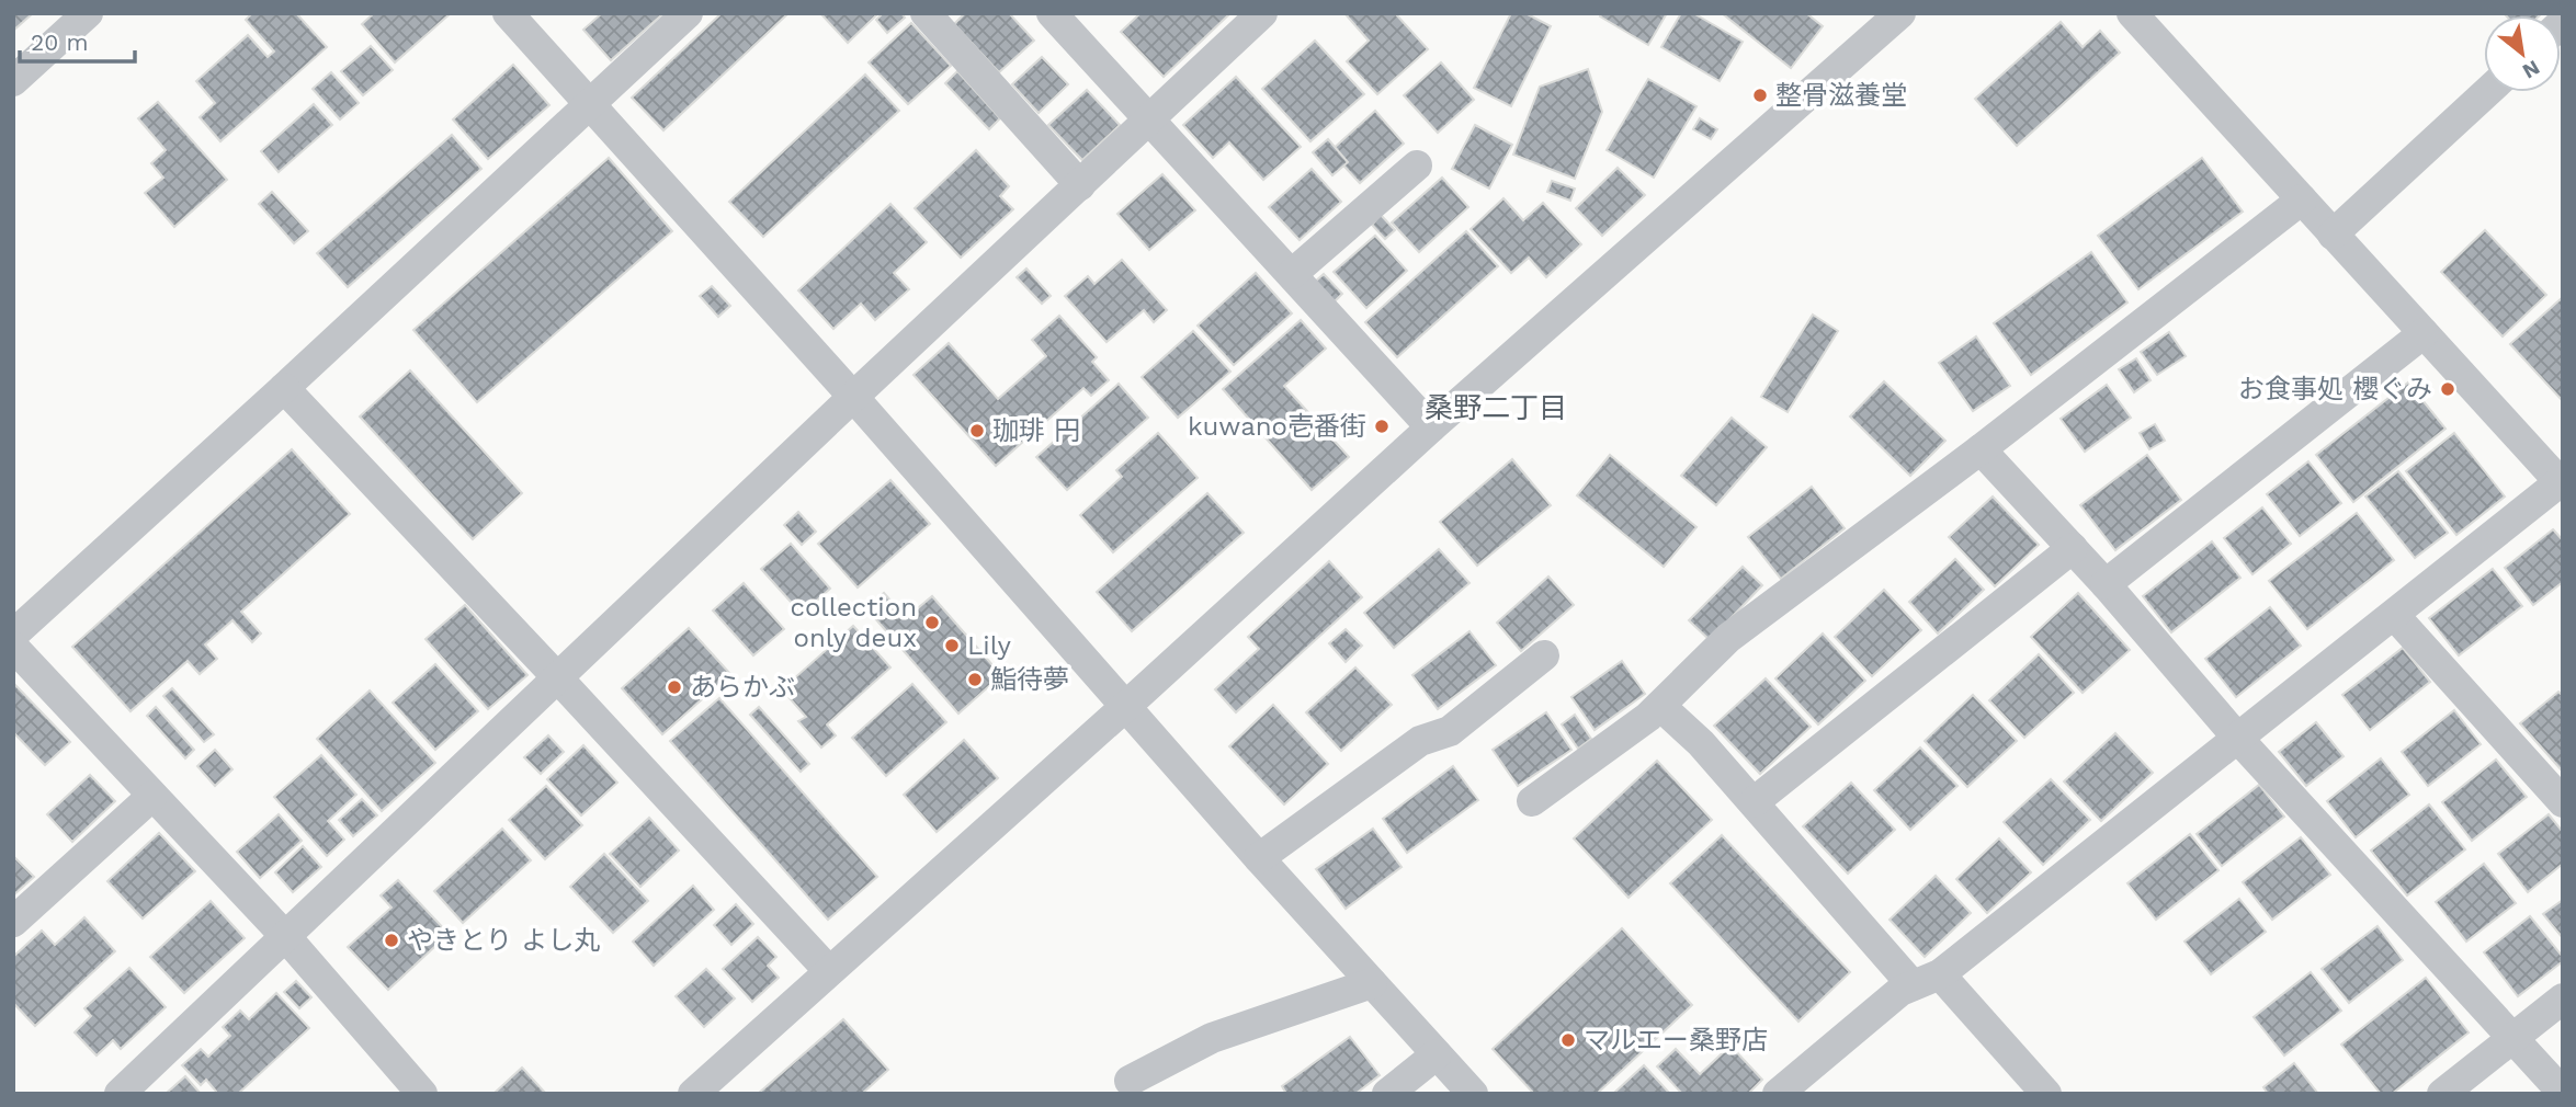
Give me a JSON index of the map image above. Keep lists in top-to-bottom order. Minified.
{"districts":["桑野二丁目"],"places":["整骨滋養堂","お食事処 櫻ぐみ","kuwano壱番街","珈琲 円","collection only deux","Lily","鮨待夢","あらかぶ","やきとり よし丸","マルエー桑野店"],"scale_bar":"20 m","north":"bottom right"}
